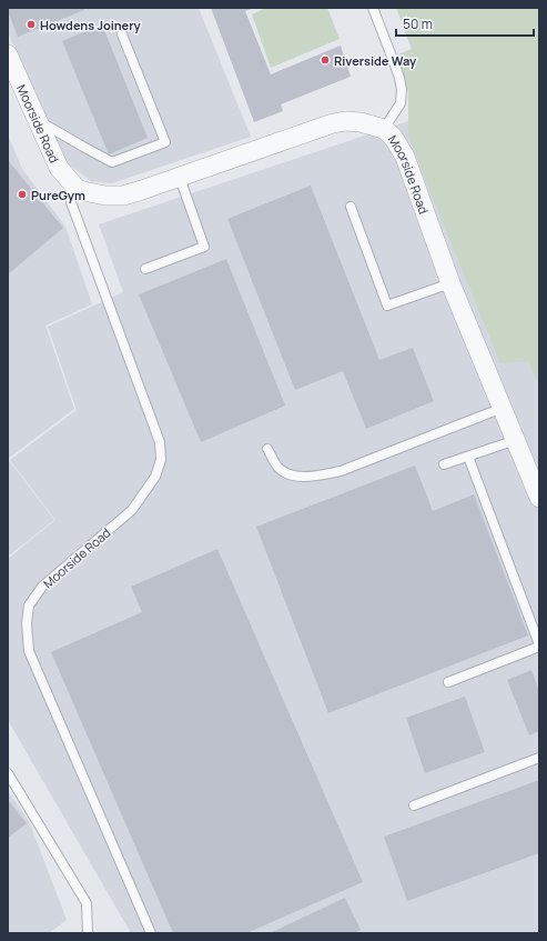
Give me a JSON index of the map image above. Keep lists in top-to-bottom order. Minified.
{"streets":{"street":["Moorside Road"]},"places":["Howdens Joinery","Riverside Way","PureGym"],"scale_bar":"50 m"}
